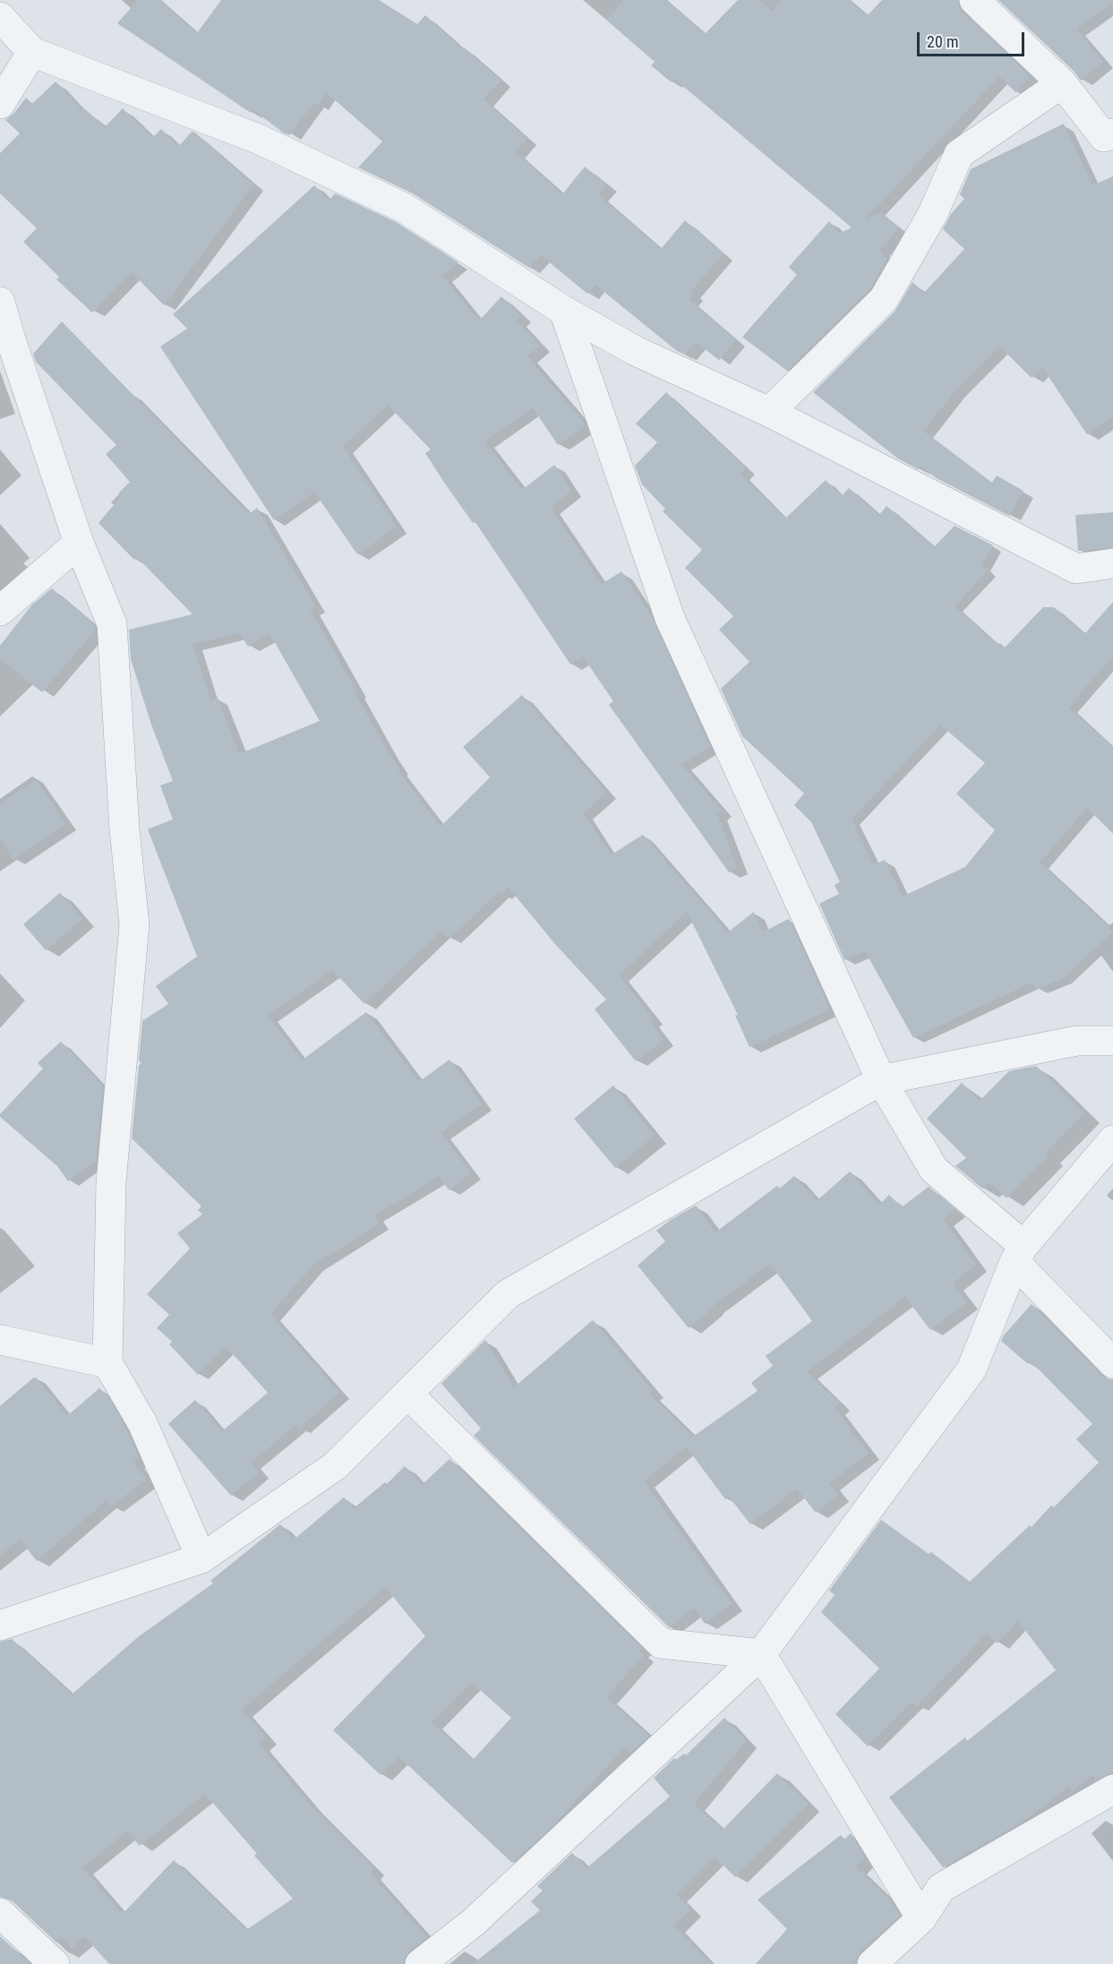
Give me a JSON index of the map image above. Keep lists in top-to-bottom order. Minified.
{"scale_bar":"20 m"}
